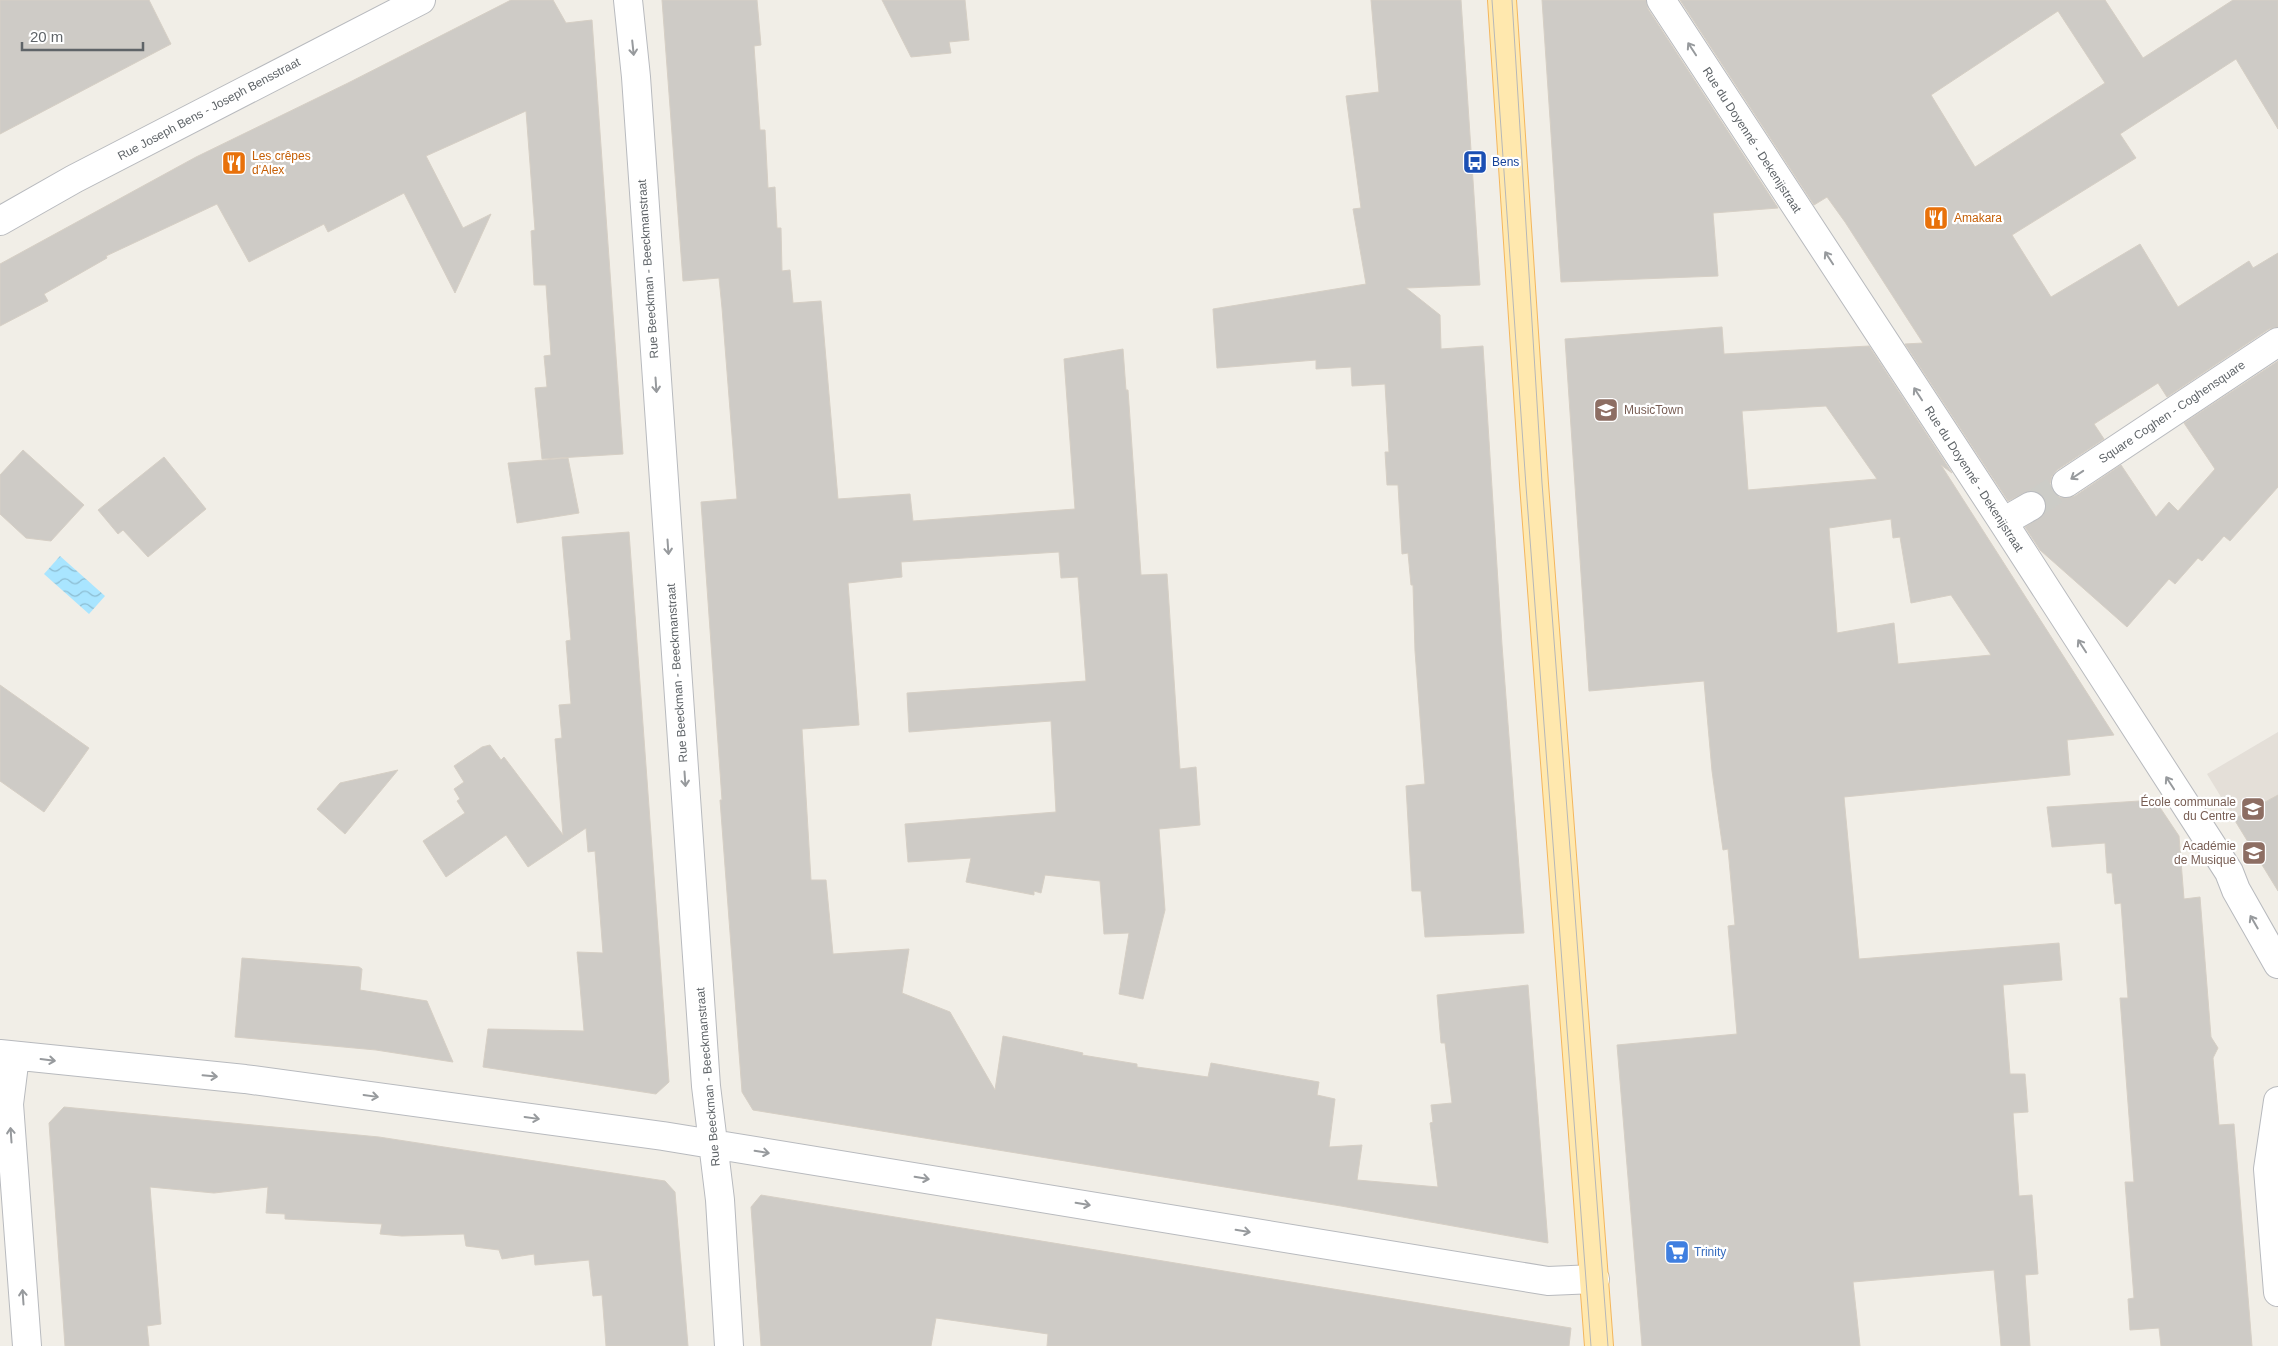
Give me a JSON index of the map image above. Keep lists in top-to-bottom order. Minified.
{"streets":{"street":["Rue Joseph Bens - Joseph Bensstraat","Rue du Doyenné - Dekenijstraat","Rue Beeckman - Beeckmanstraat","Square Coghen - Coghensquare"]},"one_way":["Rue du Doyenné - Dekenijstraat","Rue Beeckman - Beeckmanstraat","Square Coghen - Coghensquare"],"places":{"bus stop":["Bens"],"restaurant":["Les crêpes d'Alex","Amakara"],"school or university":["MusicTown","École communale du Centre","Académie de Musique"],"supermarket":["Trinity"]},"scale_bar":"20 m"}
